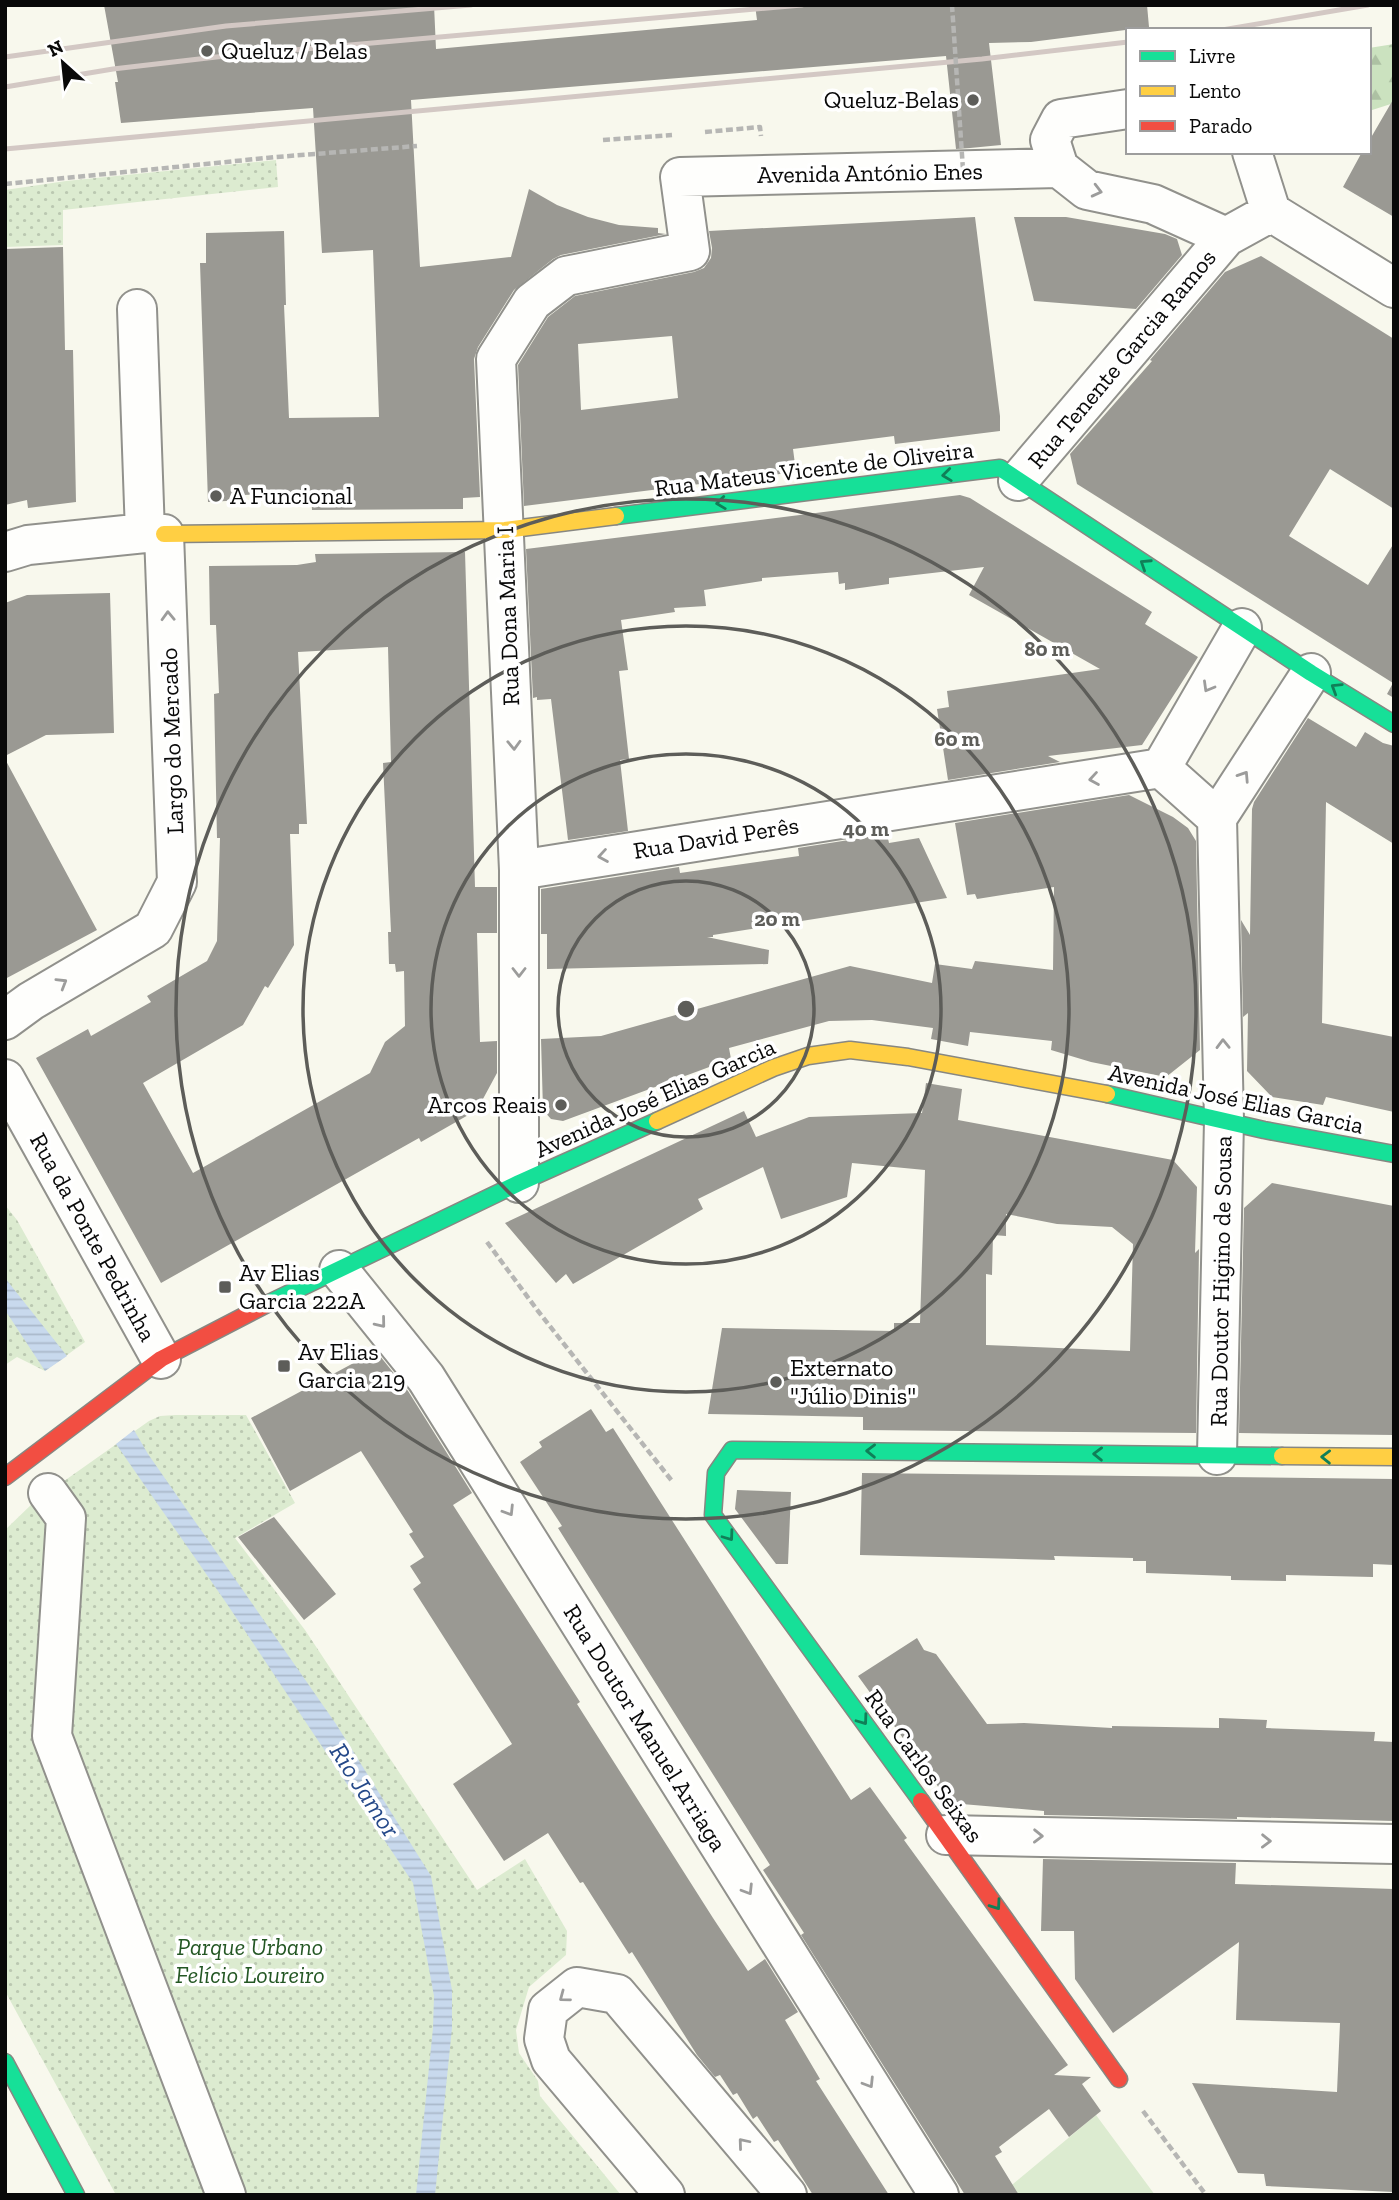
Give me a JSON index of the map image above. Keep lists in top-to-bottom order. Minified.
{"streets":{"street":["Avenida António Enes","Rua Tenente Garcia Ramos","Rua Mateus Vicente de Oliveira","Rua Dona Maria I","Largo do Mercado","Rua David Perês","Avenida José Elias Garcia","Rua da Ponte Pedrinha","Rua Doutor Higino de Sousa","Rua Doutor Manuel Arriaga","Rua Carlos Seixas"]},"crossings":[["Avenida António Enes","Rua Dona Maria I"],["Rua Tenente Garcia Ramos","Rua Mateus Vicente de Oliveira"],["Rua Mateus Vicente de Oliveira","Rua Dona Maria I"],["Rua Mateus Vicente de Oliveira","Largo do Mercado"],["Rua Dona Maria I","Rua David Perês"],["Rua Dona Maria I","Avenida José Elias Garcia"],["Avenida José Elias Garcia","Rua da Ponte Pedrinha"],["Avenida José Elias Garcia","Rua Doutor Higino de Sousa"],["Avenida José Elias Garcia","Rua Doutor Manuel Arriaga"]],"one_way":["Rua Mateus Vicente de Oliveira","Rua Dona Maria I","Largo do Mercado","Rua David Perês","Rua Doutor Higino de Sousa","Rua Doutor Manuel Arriaga","Rua Carlos Seixas"],"water":["Rio Jamor"],"parks":["Parque Urbano Felício Loureiro"],"places":{"other":["Queluz / Belas","Queluz-Belas","A Funcional","Arcos Reais","Externato \"Júlio Dinis\""],"transit":["Av Elias Garcia 222A","Av Elias Garcia 219"]},"legend":["Livre","Lento","Parado"],"north":"top left","rings":["80 m","60 m","40 m","20 m"]}
